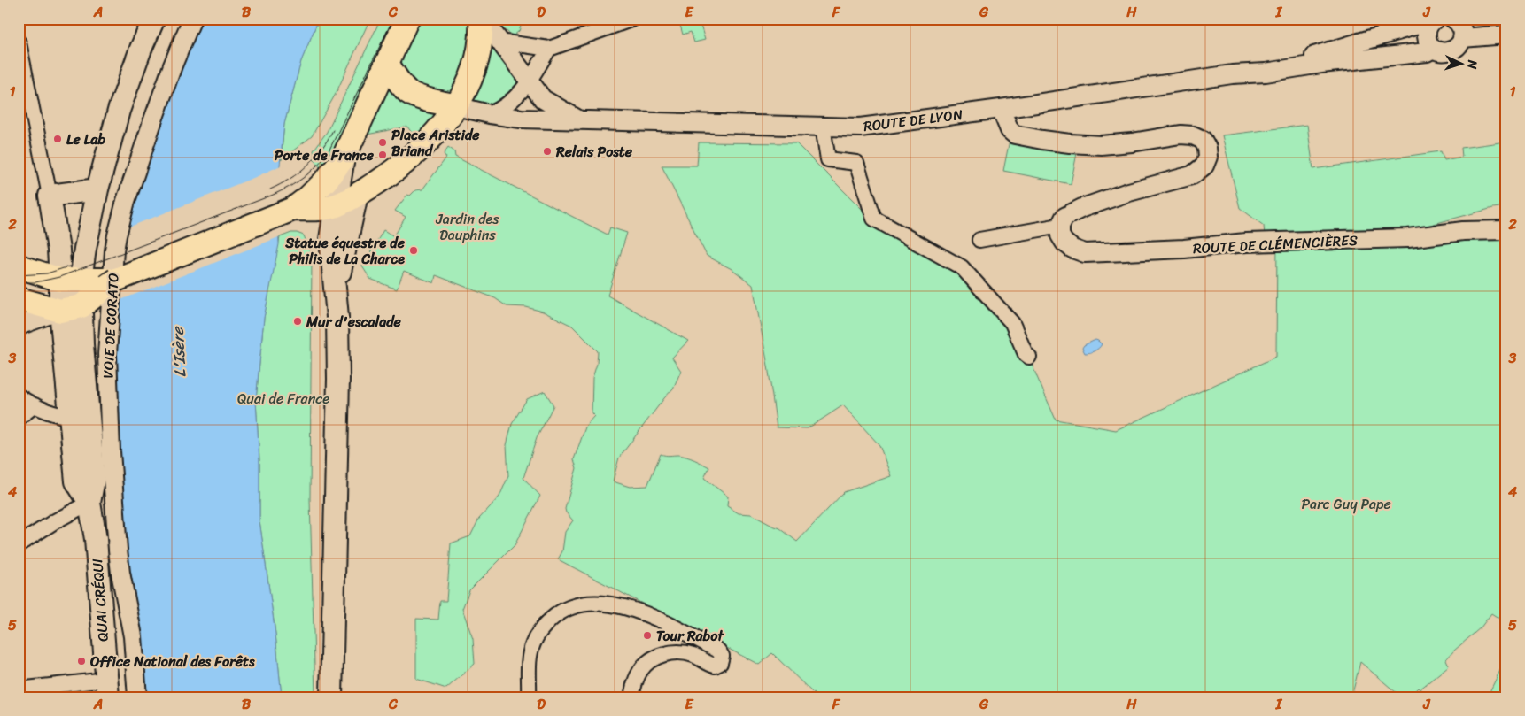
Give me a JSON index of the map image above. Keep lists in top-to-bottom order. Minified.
{"streets":{"main road":["QUAI CRÉQUI"],"street":["ROUTE DE LYON","ROUTE DE CLÉMENCIÈRES","VOIE DE CORATO"]},"water":["L'Isère"],"parks":["Jardin des Dauphins","Quai de France","Parc Guy Pape"],"places":["Le Lab","Place Aristide Briand","Relais Poste","Porte de France","Statue équestre de Philis de La Charce","Mur d'escalade","Tour Rabot","Office National des Forêts"],"north":"right","grid":{"columns":["A","B","C","D","E","F","G","H","I","J"],"rows":["1","2","3","4","5"]}}
